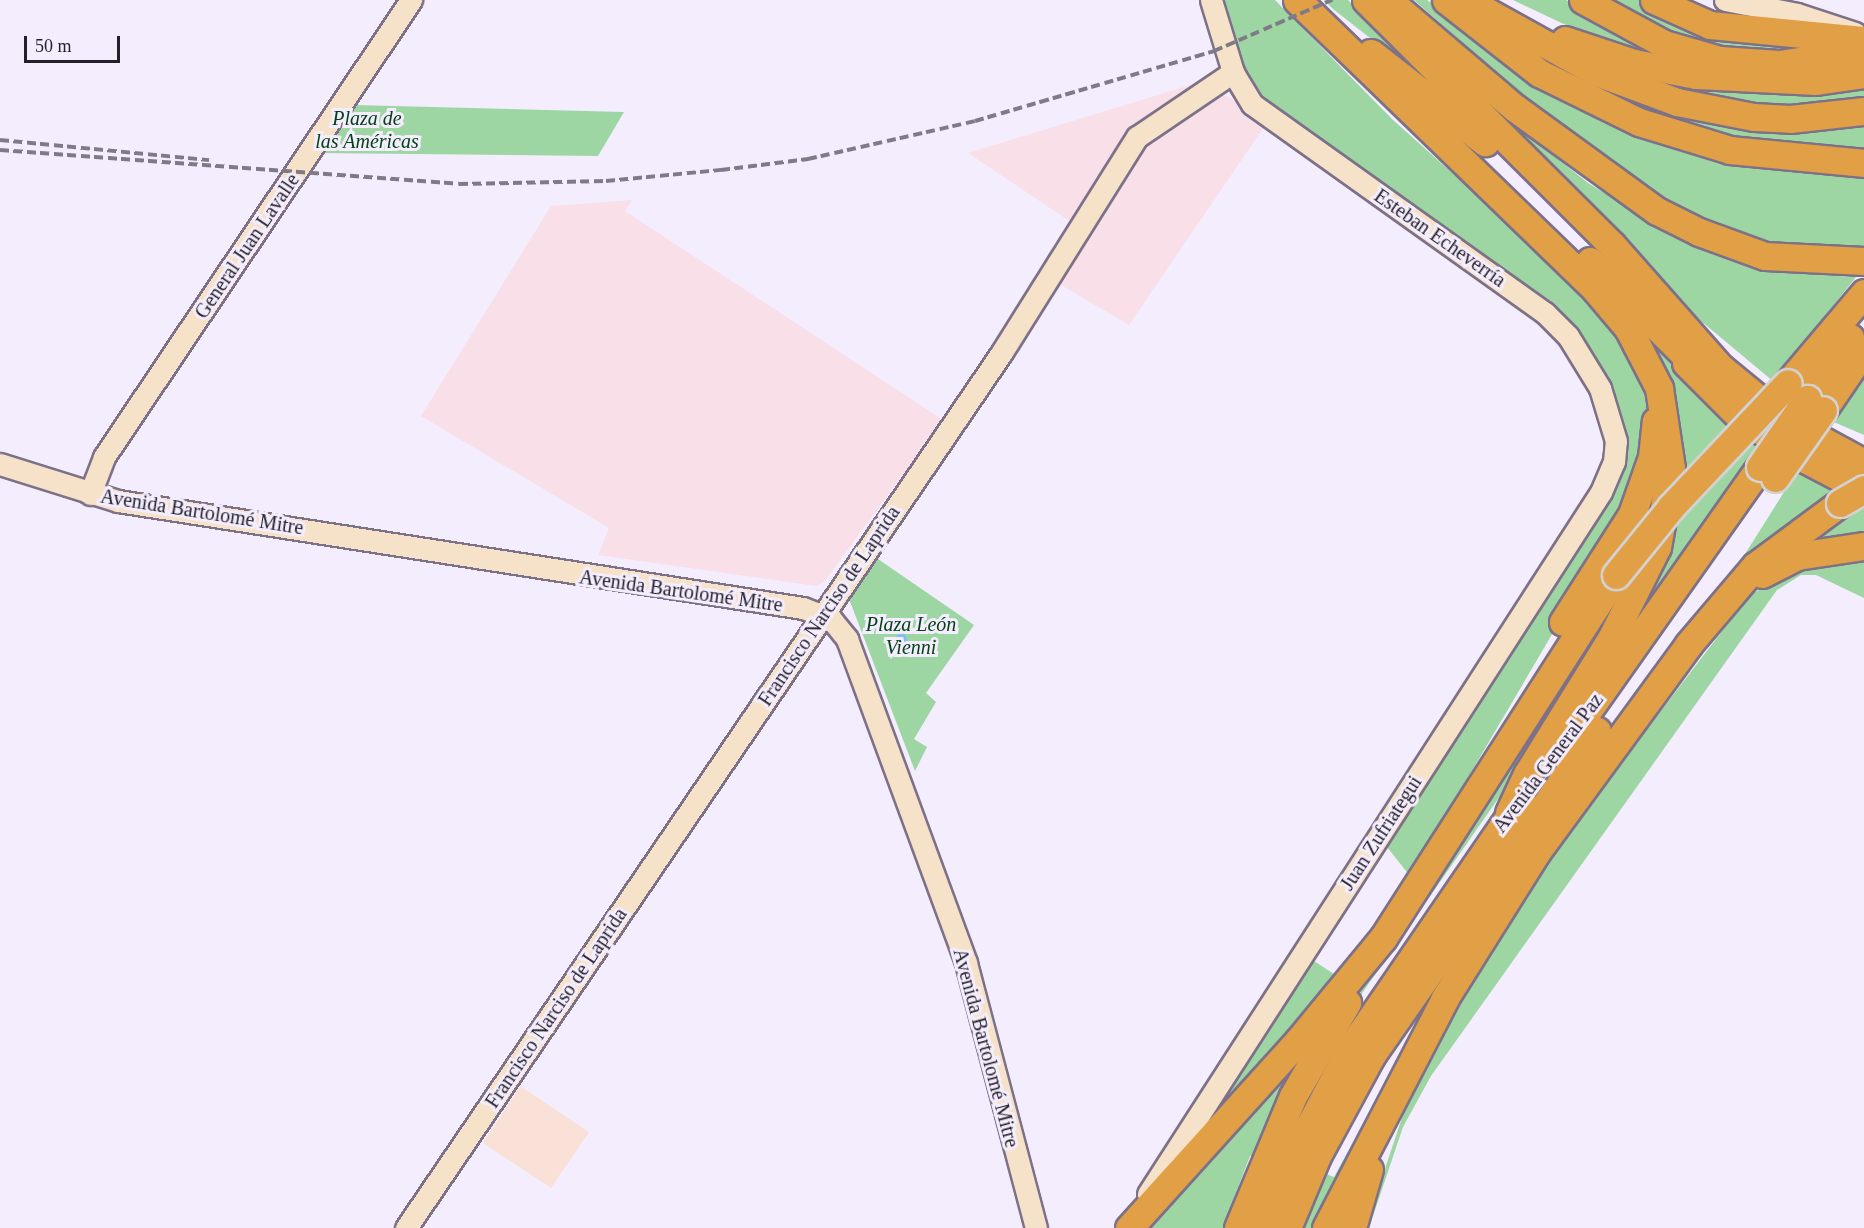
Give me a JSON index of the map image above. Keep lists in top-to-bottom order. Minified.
{"streets":{"highway":["Avenida General Paz"],"street":["Esteban Echeverría","General Juan Lavalle","Avenida Bartolomé Mitre","Francisco Narciso de Laprida","Juan Zufriategui"]},"crossings":[["Esteban Echeverría","Francisco Narciso de Laprida"],["Esteban Echeverría","Juan Zufriategui"],["General Juan Lavalle","Avenida Bartolomé Mitre"],["Avenida Bartolomé Mitre","Francisco Narciso de Laprida"]],"parks":["Plaza de las Américas","Plaza León Vienni"],"scale_bar":"50 m"}
